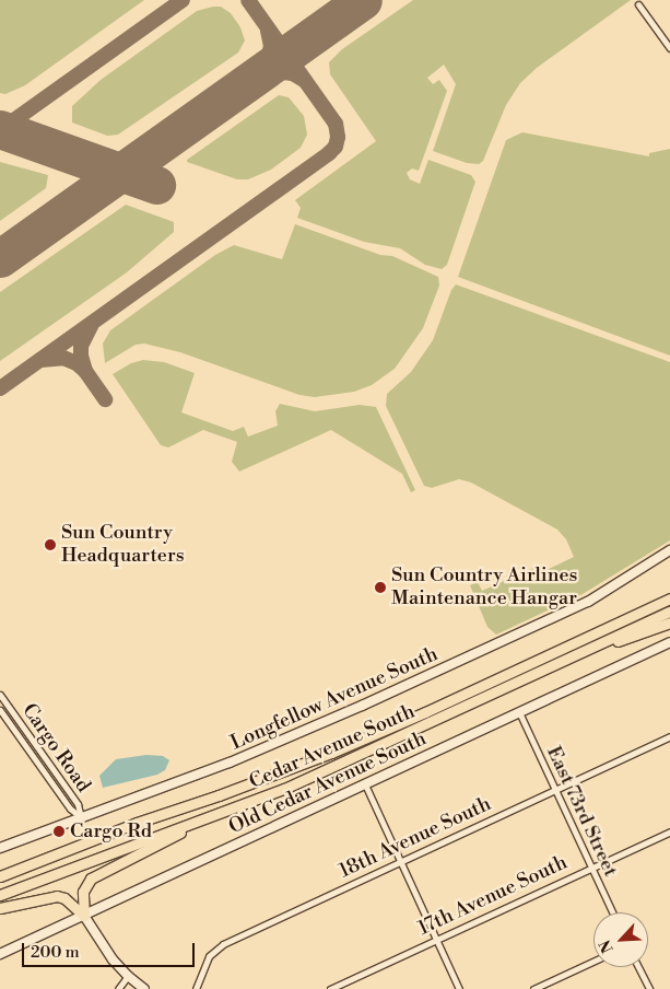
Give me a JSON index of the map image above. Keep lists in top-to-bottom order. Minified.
{"streets":{"highway":["Cedar Avenue South"],"street":["Longfellow Avenue South","Cargo Road","Old Cedar Avenue South","East 73rd Street","18th Avenue South","17th Avenue South"]},"crossings":[["Longfellow Avenue South","Cargo Road"],["Old Cedar Avenue South","East 73rd Street"],["East 73rd Street","18th Avenue South"],["East 73rd Street","17th Avenue South"]],"places":["Sun Country Headquarters","Sun Country Airlines Maintenance Hangar","Cargo Rd"],"scale_bar":"200 m","north":"bottom left"}
